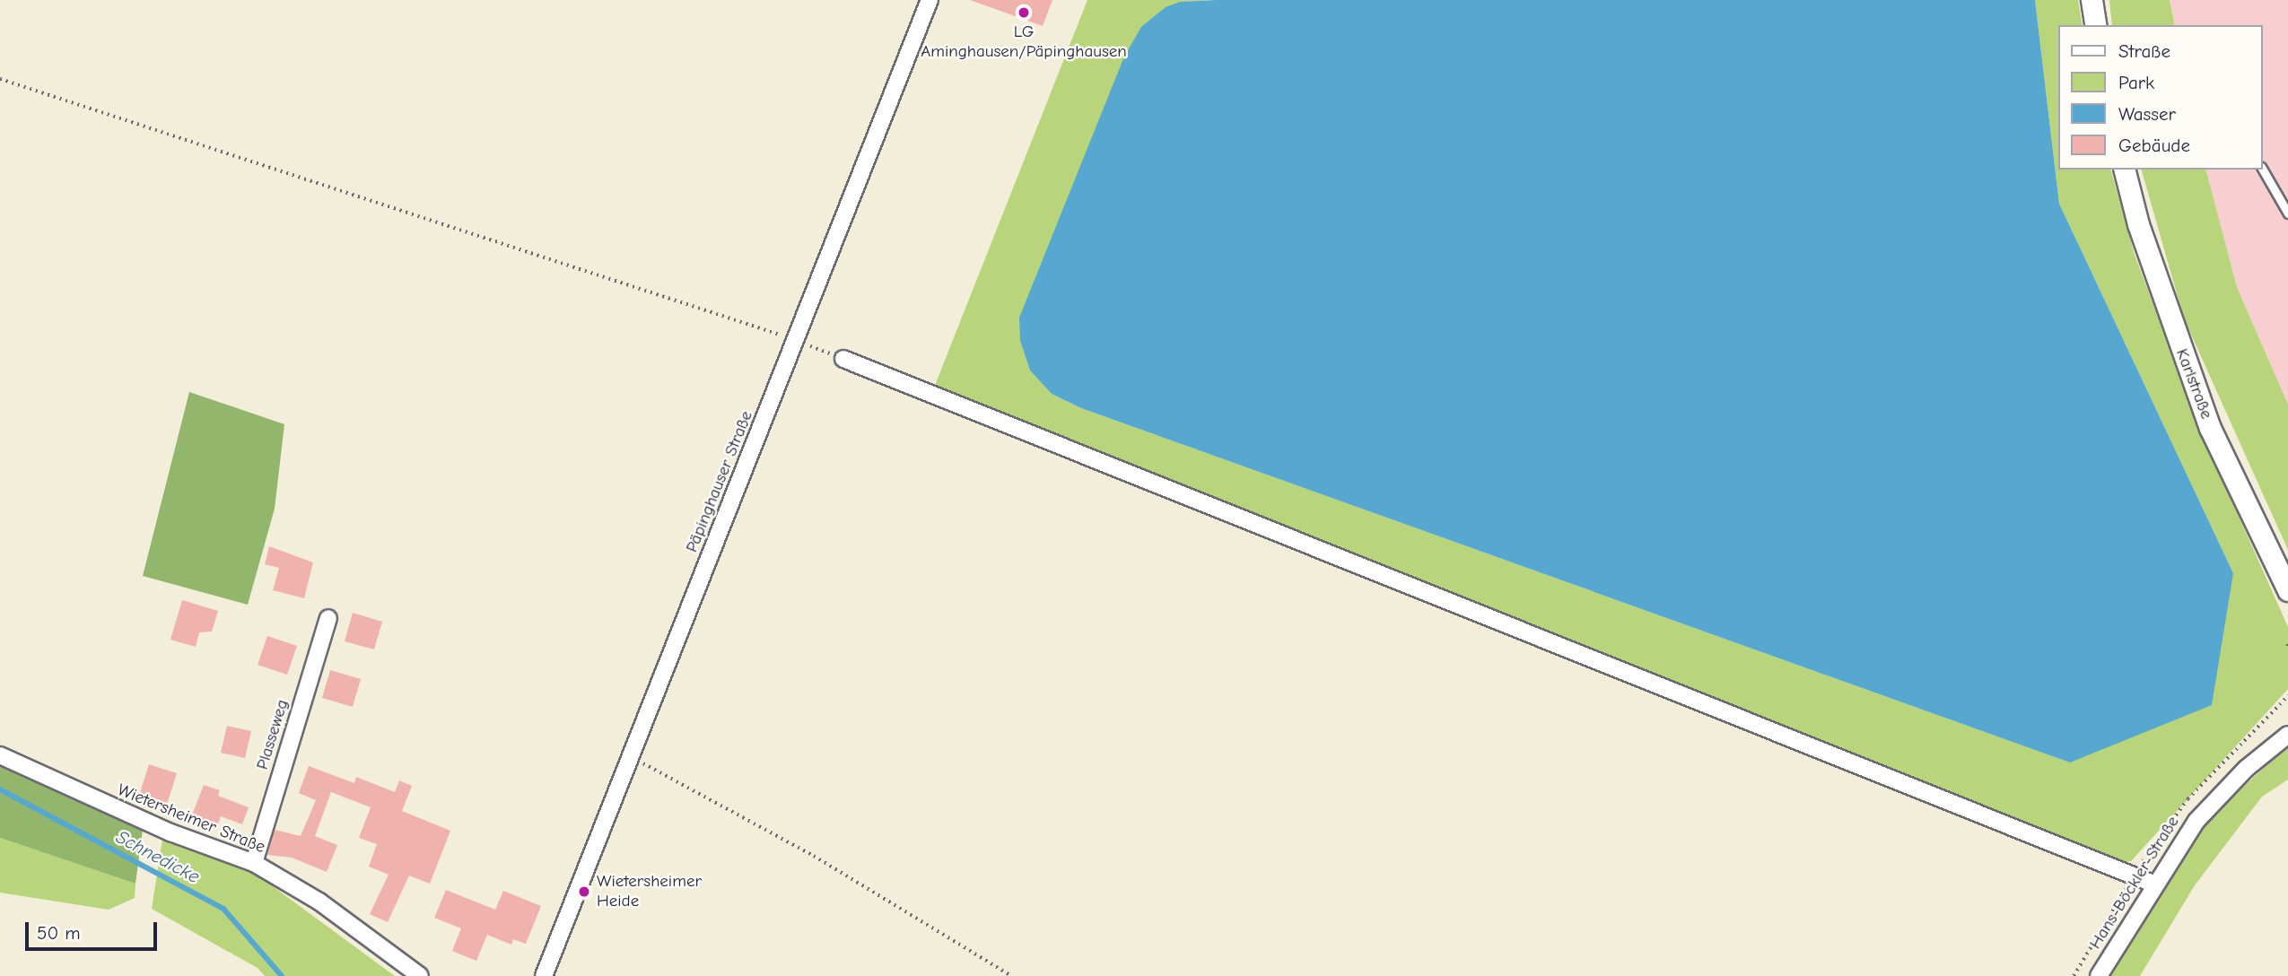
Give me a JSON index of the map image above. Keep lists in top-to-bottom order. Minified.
{"streets":{"street":["Karlstraße","Päpinghauser Straße","Plasseweg","Wietersheimer Straße","Hans-Böckler-Straße"]},"crossings":[["Plasseweg","Wietersheimer Straße"]],"water":["Schnedicke"],"places":["LG Aminghausen/Päpinghausen","Wietersheimer Heide"],"legend":["Straße","Park","Wasser","Gebäude"],"scale_bar":"50 m"}
